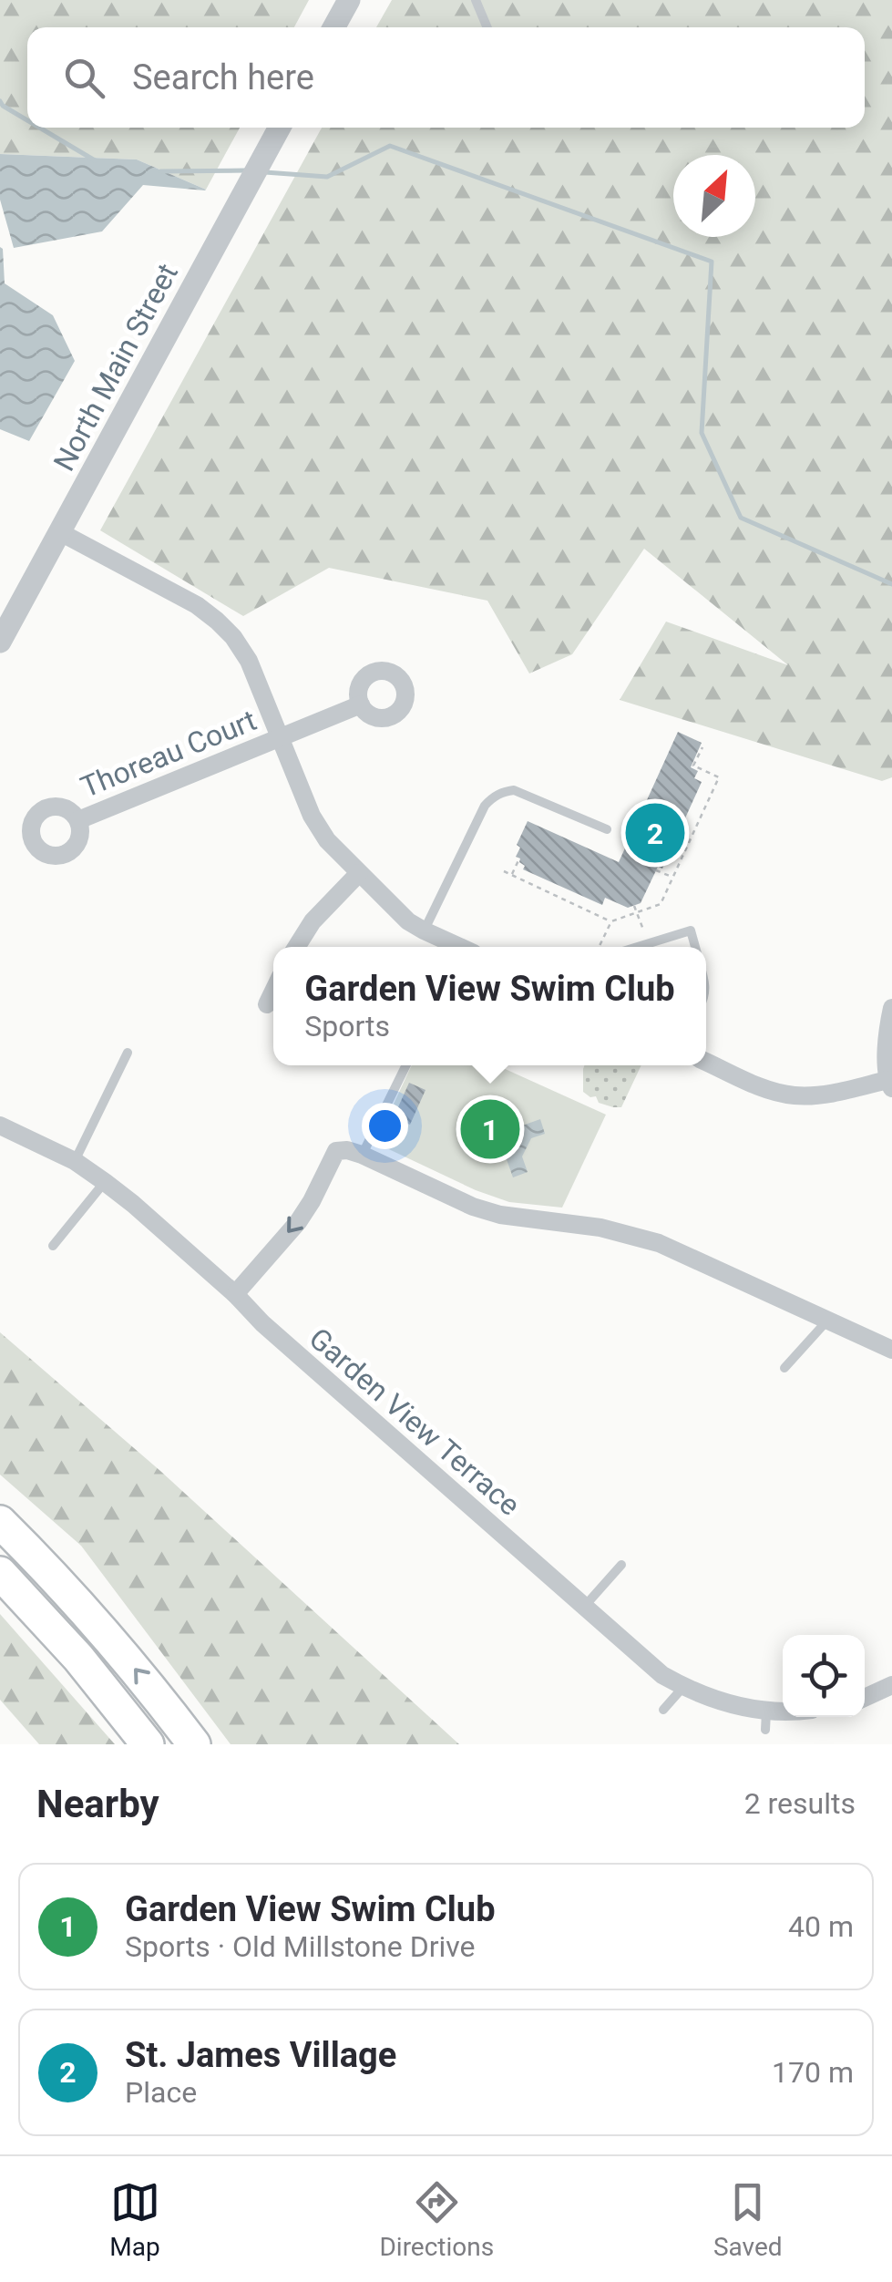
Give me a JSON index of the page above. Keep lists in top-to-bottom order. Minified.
{"streets":{"street":["North Main Street","Thoreau Court","Garden View Terrace"]},"north":"top right","page":{"search":"Search here","pins":["2","1"],"popup":["Garden View Swim Club","Sports"],"heading":["Nearby","2 results"],"list":[{"mark":"1","name":"Garden View Swim Club","note":"Sports · Old Millstone Drive","value":"40 m"},{"mark":"2","name":"St. James Village","note":"Place","value":"170 m"}],"nav":["Map","Directions","Saved"]}}
